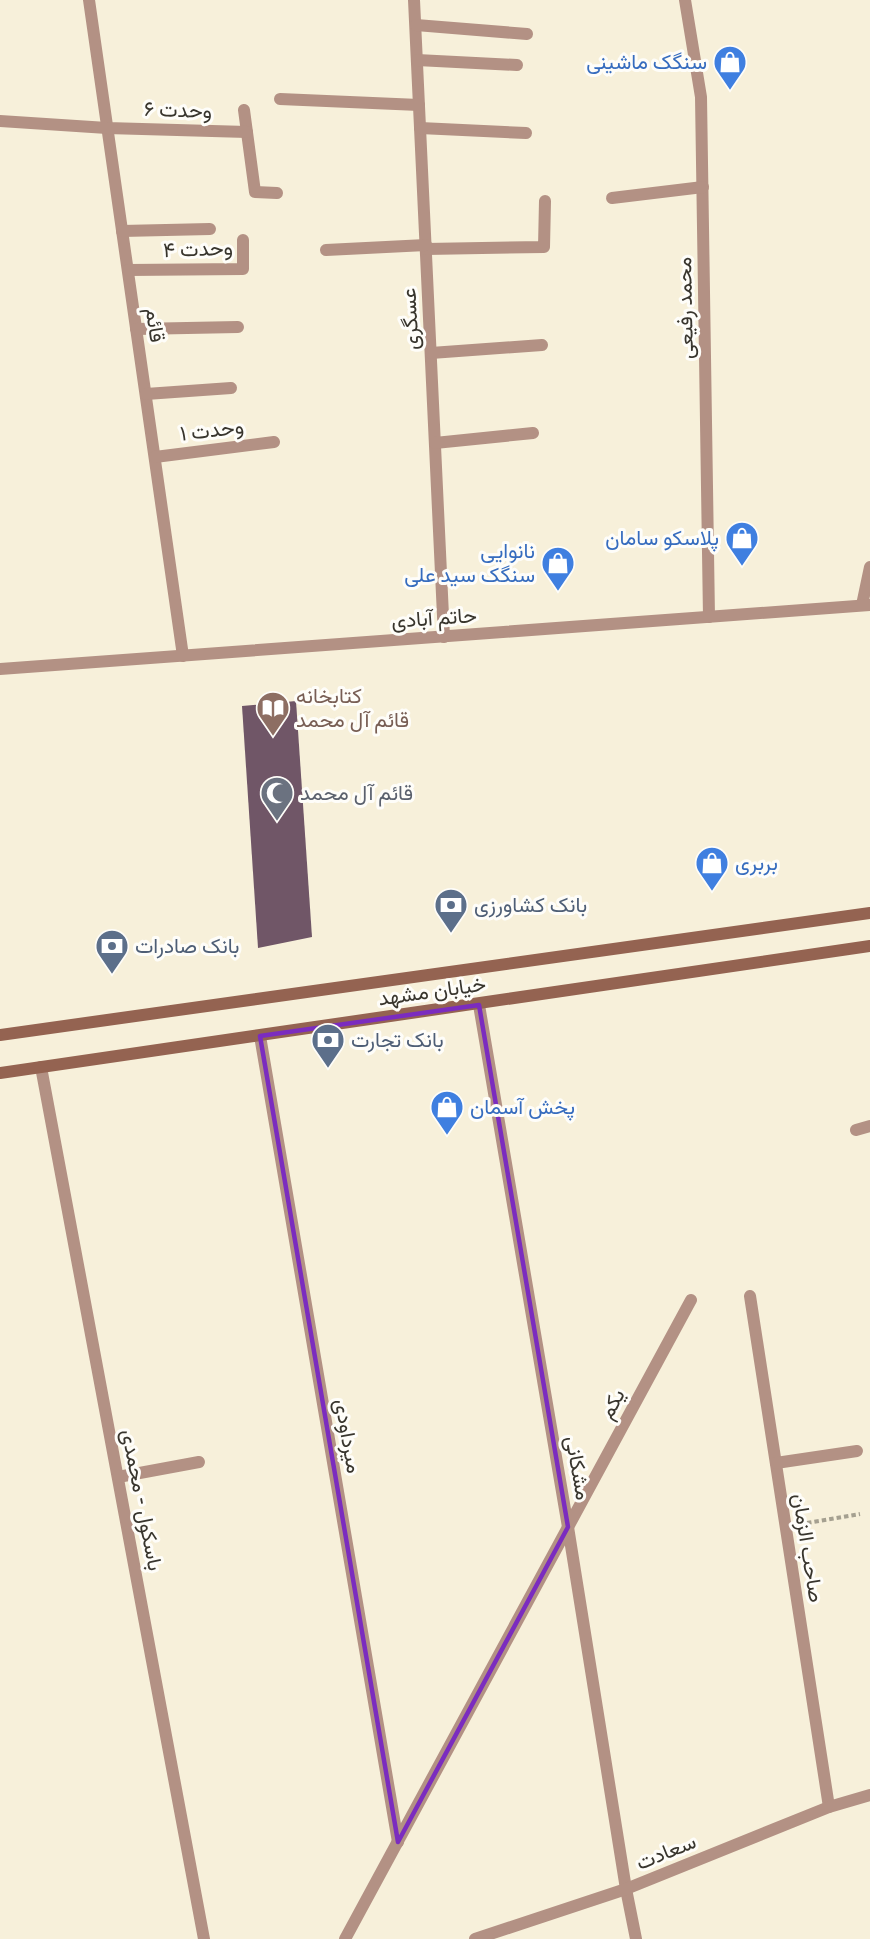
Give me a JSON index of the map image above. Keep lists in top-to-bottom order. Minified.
{"streets":{"main road":["خیابان مشهد"],"street":["وحدت ۶","وحدت ۴","محمد رفیعی","عسگری","قائم","وحدت ۱","حاتم آبادی","یکم","میرداودی","مشکانی","باسکول - محمدی","صاحب الزمان","سعادت"]},"crossings":[["وحدت ۶","قائم"],["وحدت ۴","قائم"],["محمد رفیعی","حاتم آبادی"],["عسگری","حاتم آبادی"],["قائم","وحدت ۱"],["قائم","حاتم آبادی"],["خیابان مشهد","میرداودی"],["خیابان مشهد","مشکانی"],["خیابان مشهد","باسکول - محمدی"],["یکم","میرداودی"],["یکم","مشکانی"],["مشکانی","سعادت"],["صاحب الزمان","سعادت"]],"places":{"shop":["سنگک ماشینی","پلاسکو سامان","نانوایی سنگک سید علی","بربری","پخش آسمان"],"library":["کتابخانه قائم آل محمد"],"mosque":["قائم آل محمد"],"bank":["بانک کشاورزی","بانک صادرات","بانک تجارت"]}}
